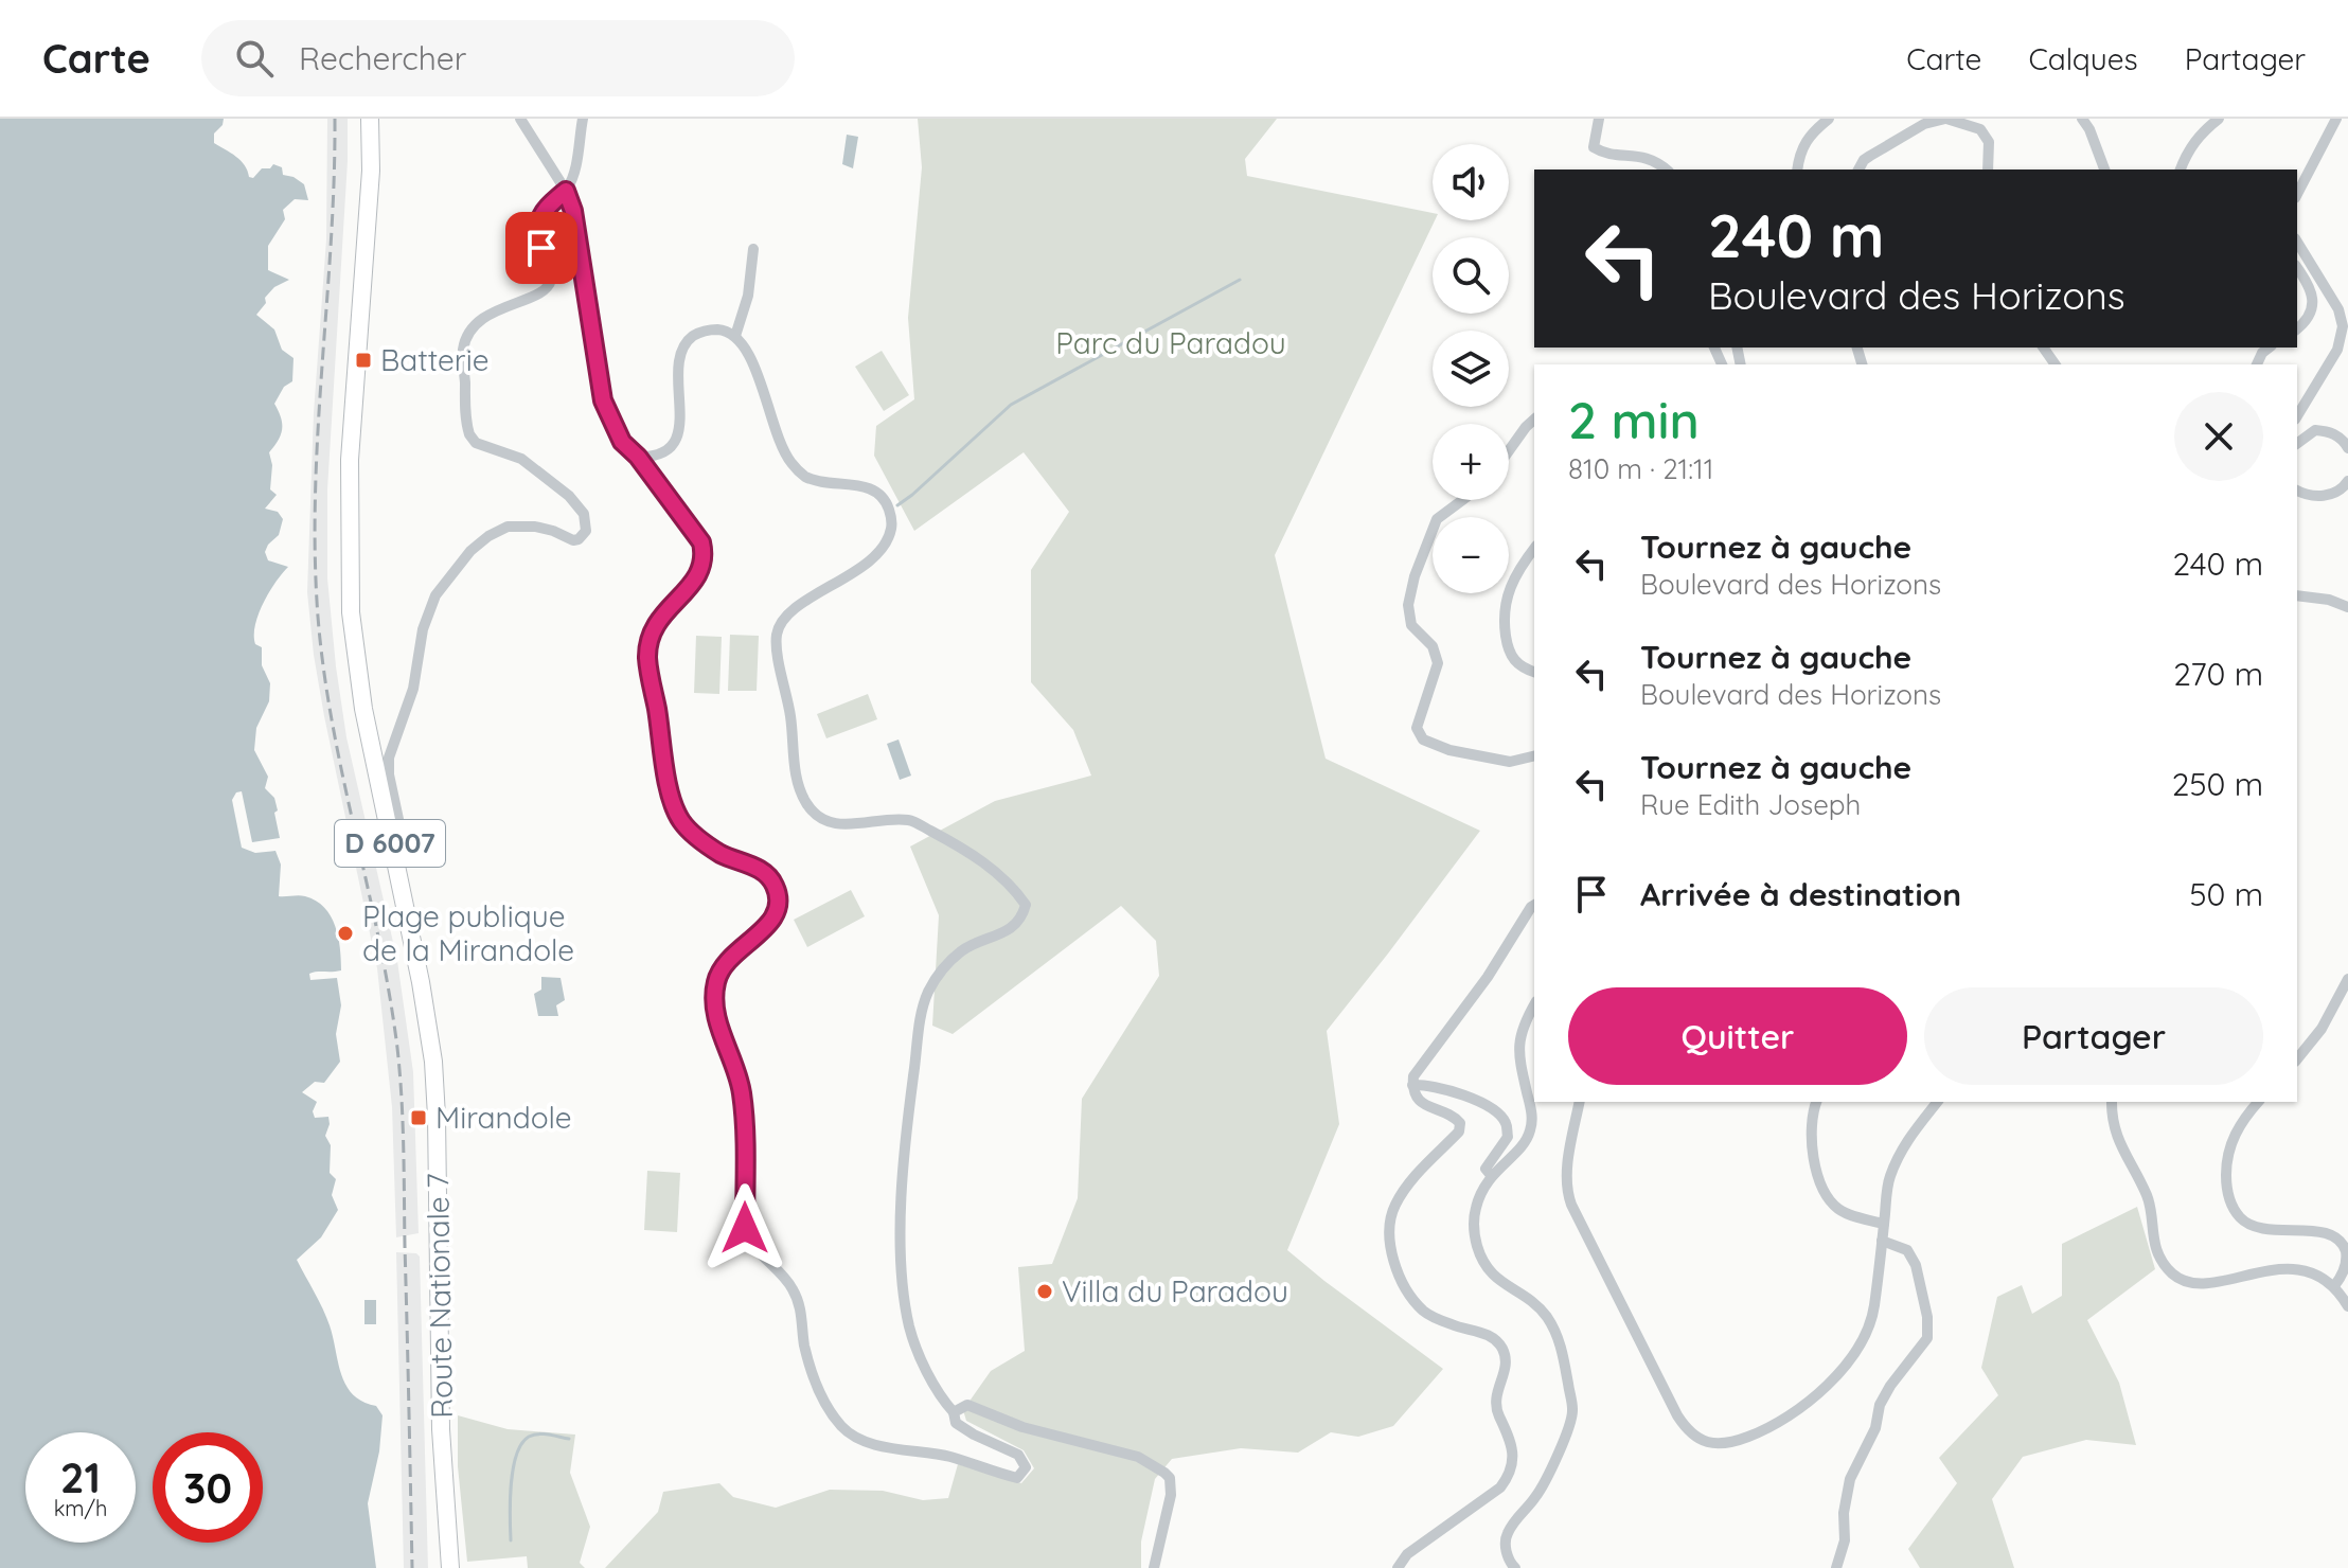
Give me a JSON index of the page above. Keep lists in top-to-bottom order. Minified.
{"streets":{"main road":["D 6007","Route Nationale 7"]},"parks":["Parc du Paradou"],"places":{"transit":["Batterie","Mirandole"],"other":["Plage publique de la Mirandole","Villa du Paradou"]},"page":{"header":"Carte","search":"Rechercher","nav":["Carte","Calques","Partager"],"map_buttons":["+","−"],"turn":["240 m","Boulevard des Horizons"],"heading":["2 min","810 m · 21:11"],"list":[{"name":"Tournez à gauche","note":"Boulevard des Horizons","value":"240 m"},{"name":"Tournez à gauche","note":"Boulevard des Horizons","value":"270 m"},{"name":"Tournez à gauche","note":"Rue Edith Joseph","value":"250 m"},{"name":"Arrivée à destination","value":"50 m"}],"buttons":["Quitter","Partager"],"speed":"21 km/h","limit":"30"}}
